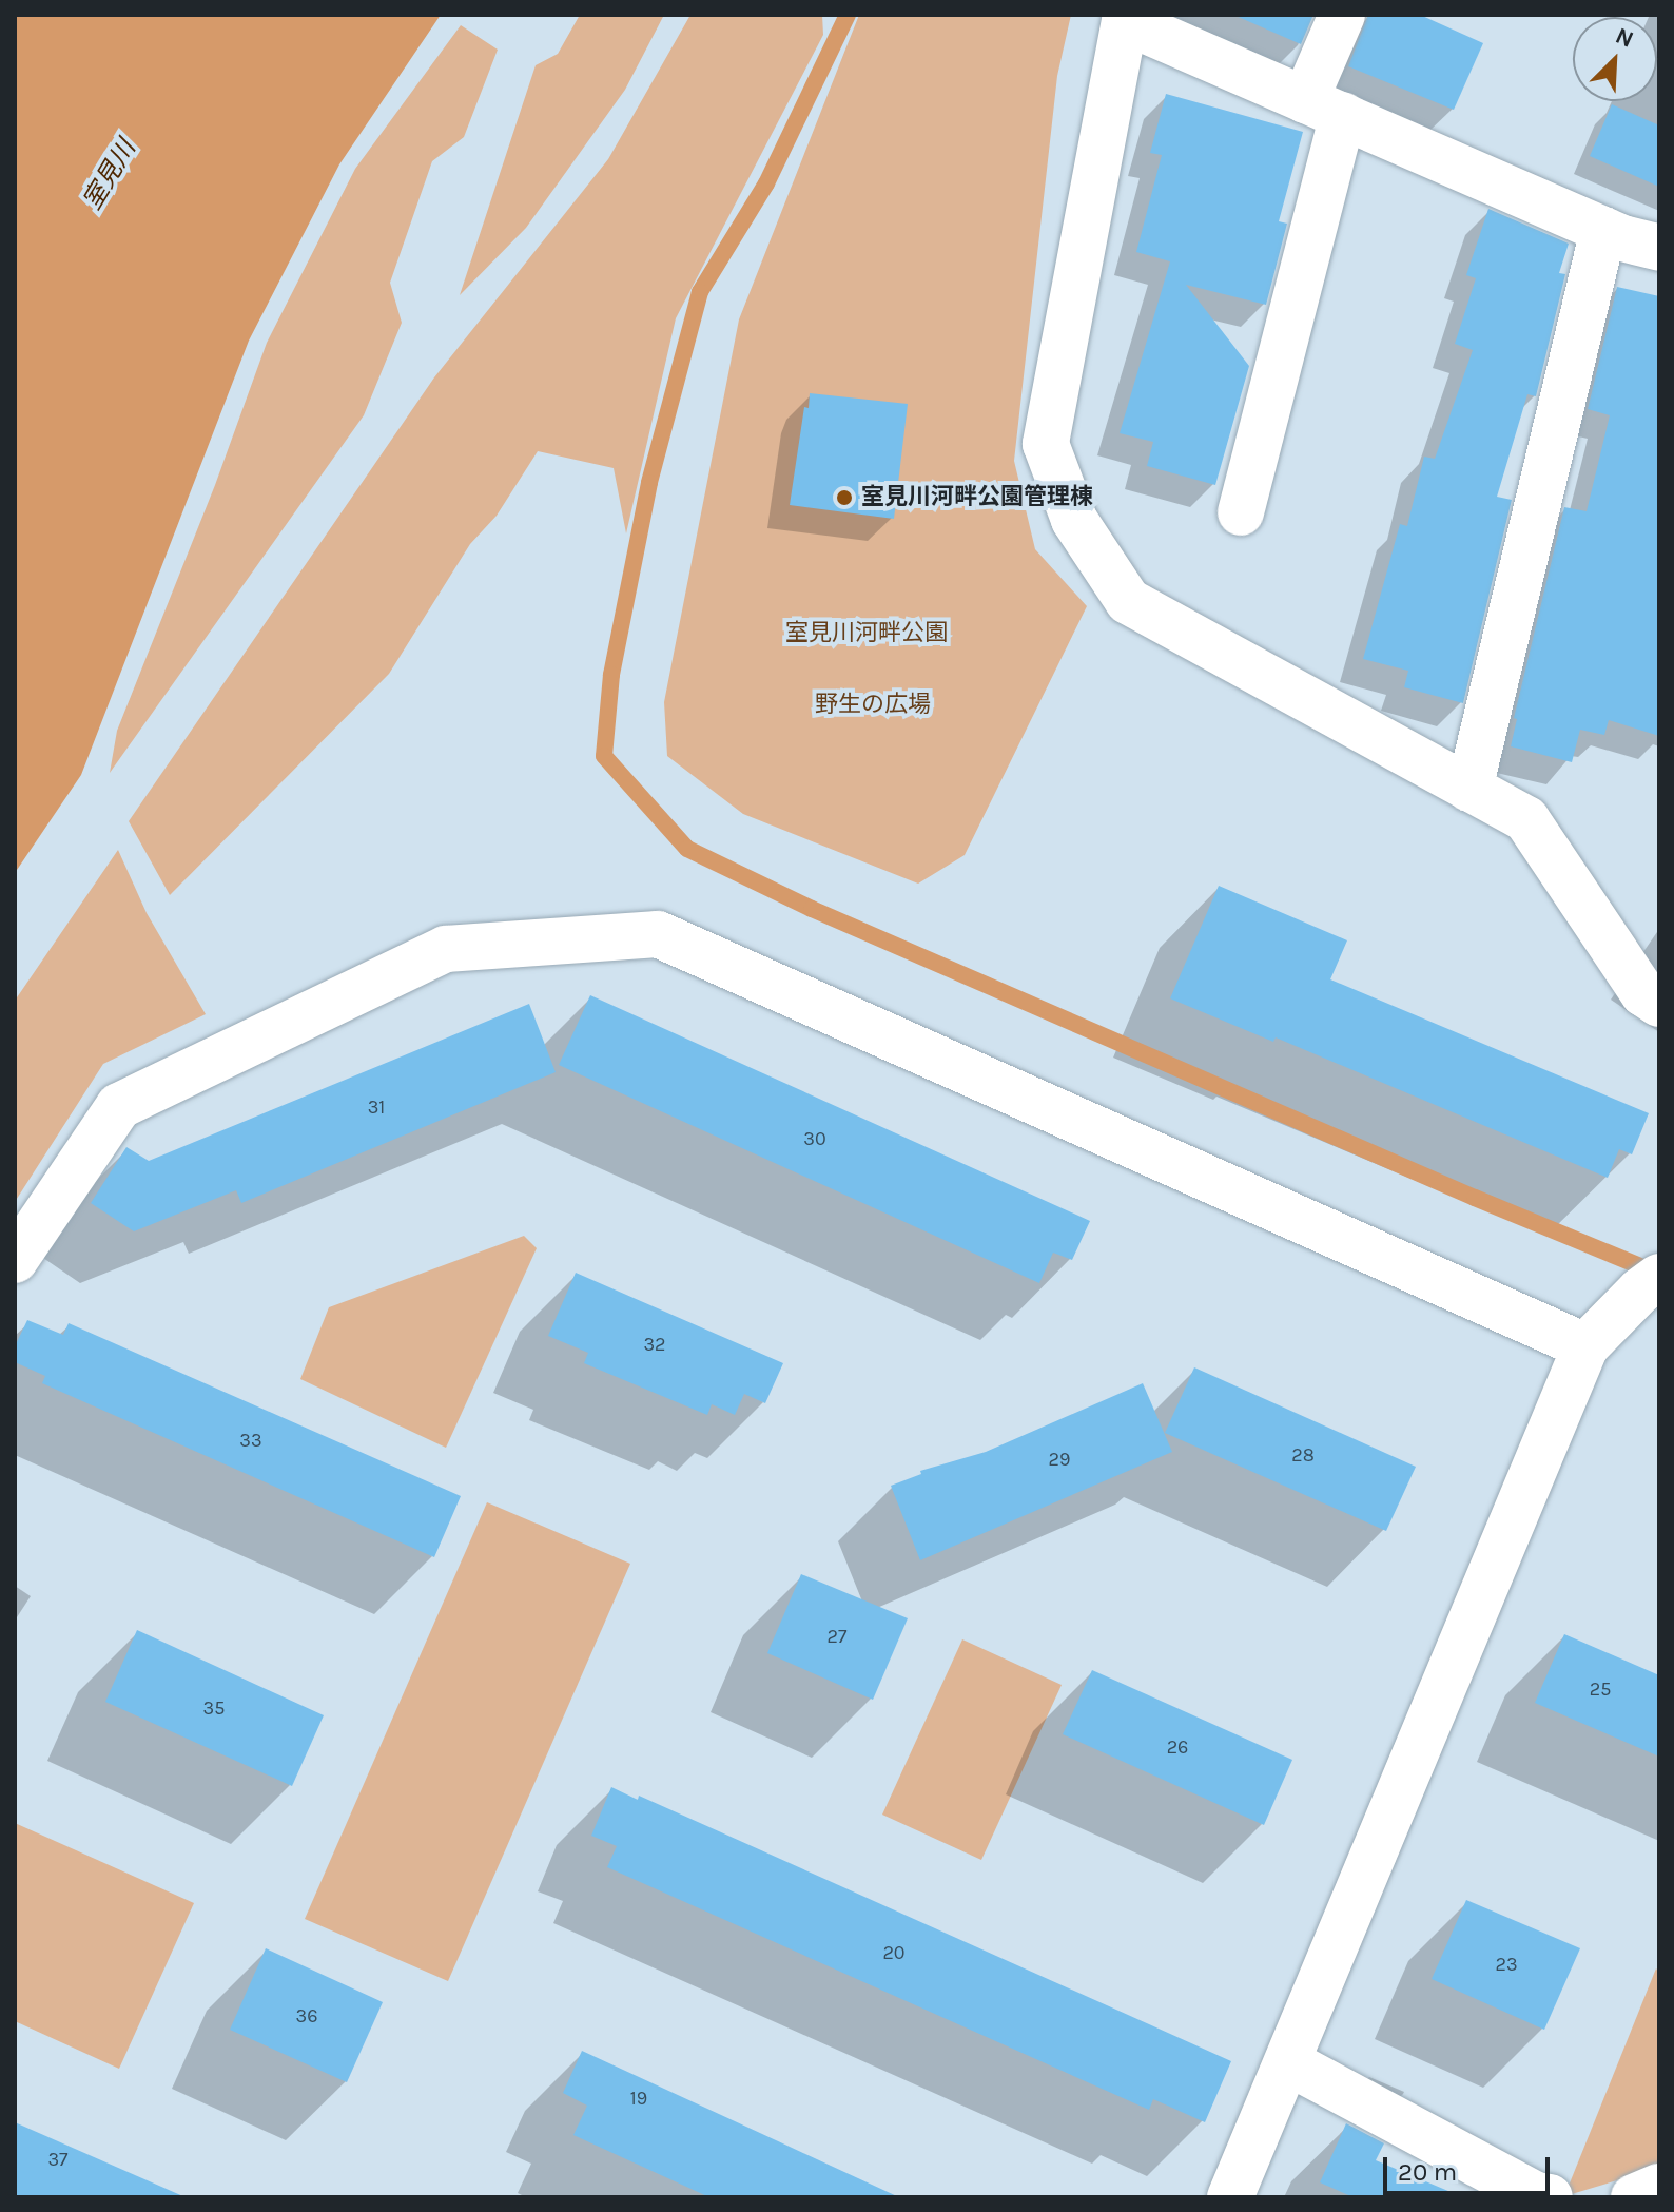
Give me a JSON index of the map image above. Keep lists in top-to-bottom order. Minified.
{"water":["室見川"],"parks":["室見川河畔公園","野生の広場"],"places":["室見川河畔公園管理棟"],"house_numbers":["31","30","32","33","28","29","27","25","35","26","20","23","36","19","37"],"scale_bar":"20 m","north":"top right"}
